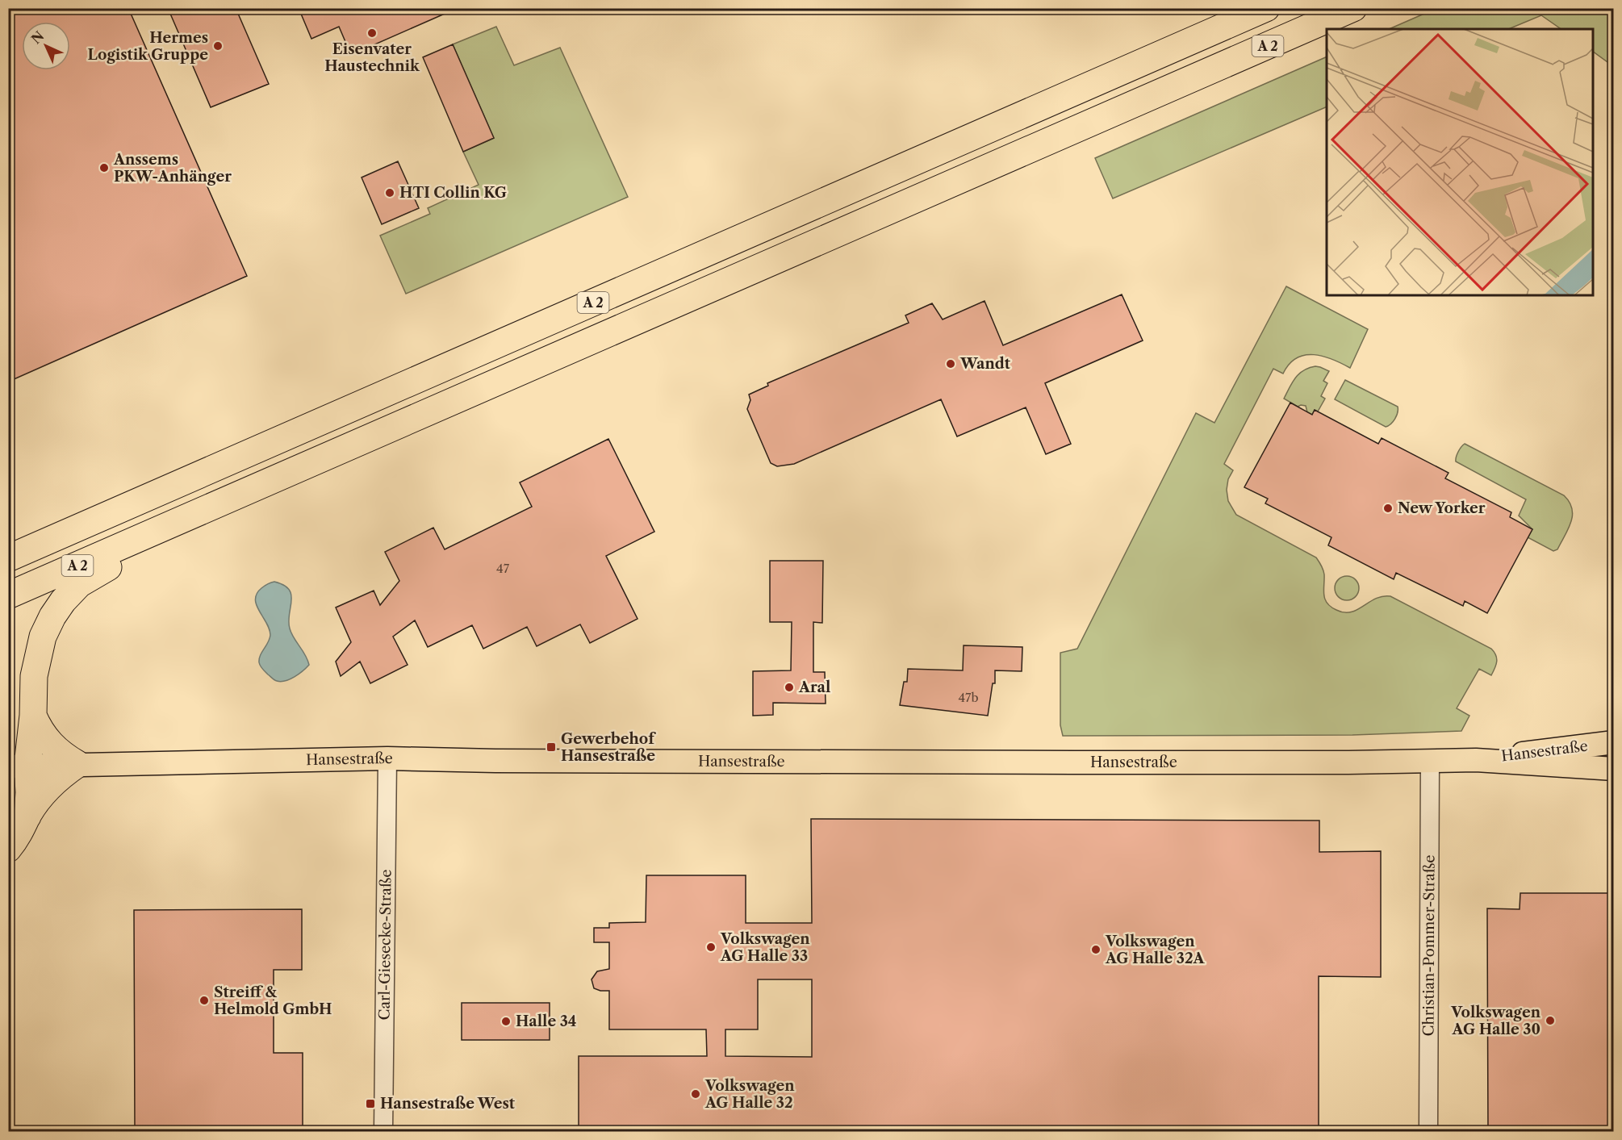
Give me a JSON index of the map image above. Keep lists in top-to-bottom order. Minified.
{"streets":{"highway":["A 2"],"main road":["Hansestraße"],"street":["Carl-Giesecke-Straße","Christian-Pommer-Straße"]},"crossings":[["Hansestraße","Carl-Giesecke-Straße"],["Hansestraße","Christian-Pommer-Straße"]],"places":{"other":["Eisenvater Haustechnik","Hermes Logistik Gruppe","Anssems PKW-Anhänger","HTI Collin KG","Wandt","New Yorker","Aral","Volkswagen AG Halle 33","Volkswagen AG Halle 32A","Streiff & Helmold GmbH","Volkswagen AG Halle 30","Halle 34","Volkswagen AG Halle 32"],"transit":["Gewerbehof Hansestraße","Hansestraße West"]},"house_numbers":["47","47b"],"north":"top left"}
